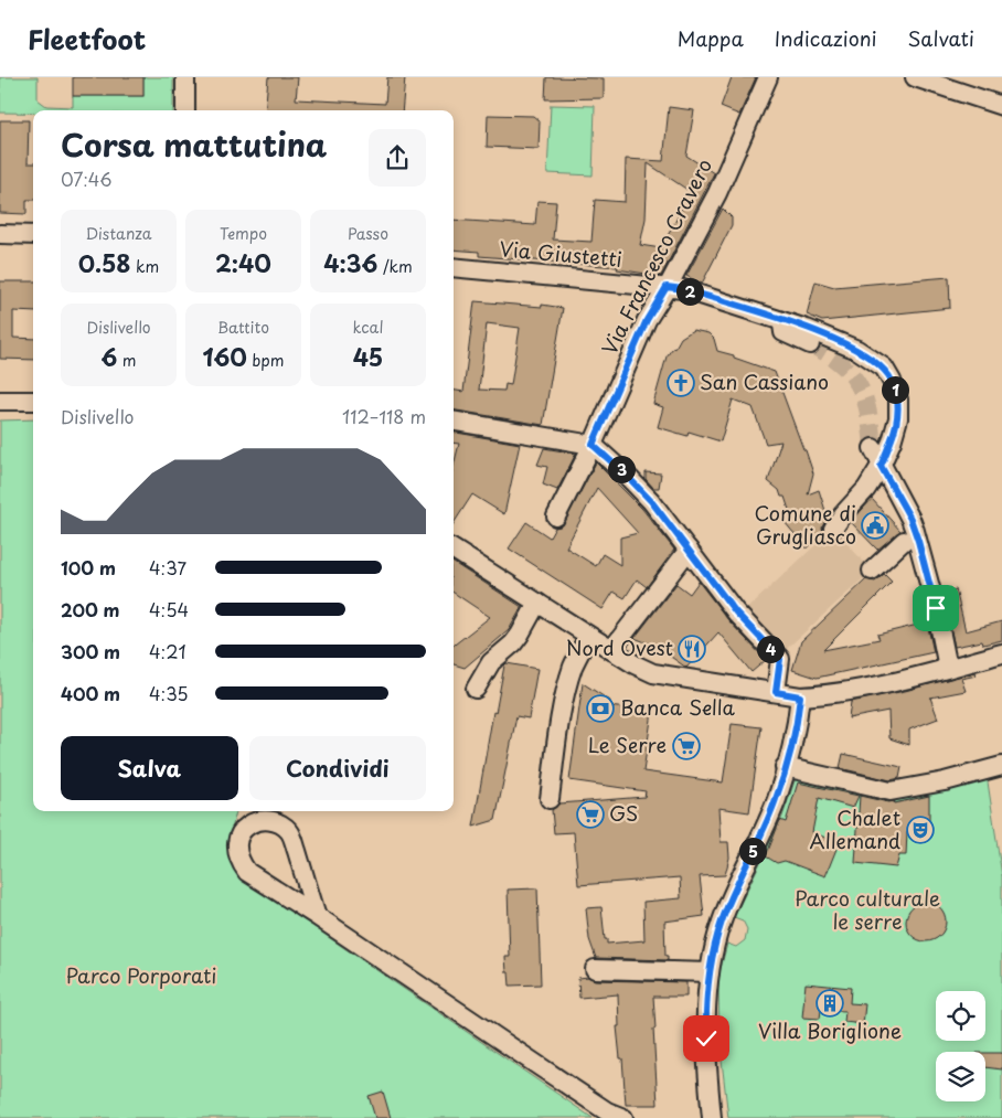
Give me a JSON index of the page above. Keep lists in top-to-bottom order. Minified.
{"streets":{"street":["Via Giustetti","Via Francesco Cravero"]},"crossings":[["Via Giustetti","Via Francesco Cravero"]],"parks":["Parco culturale le serre","Parco Porporati"],"places":{"church":["San Cassiano"],"public building":["Comune di Grugliasco"],"restaurant":["Nord Ovest"],"bank":["Banca Sella"],"supermarket":["Le Serre","GS"],"theatre":["Chalet Allemand"],"building":["Villa Boriglione"]},"page":{"header":"Fleetfoot","nav":["Mappa","Indicazioni","Salvati"],"heading":["Corsa mattutina","07:46"],"stats":[["Distanza","0.58 km"],["Tempo","2:40"],["Passo","4:36 /km"],["Dislivello","6 m"],["Battito","160 bpm"],["kcal","45"]],"pins":["2","1","3","4","5"],"chart":["Dislivello","112–118 m"],"list":[{"name":"100 m","note":"4:37"},{"name":"200 m","note":"4:54"},{"name":"300 m","note":"4:21"},{"name":"400 m","note":"4:35"}],"buttons":["Salva","Condividi"]}}
